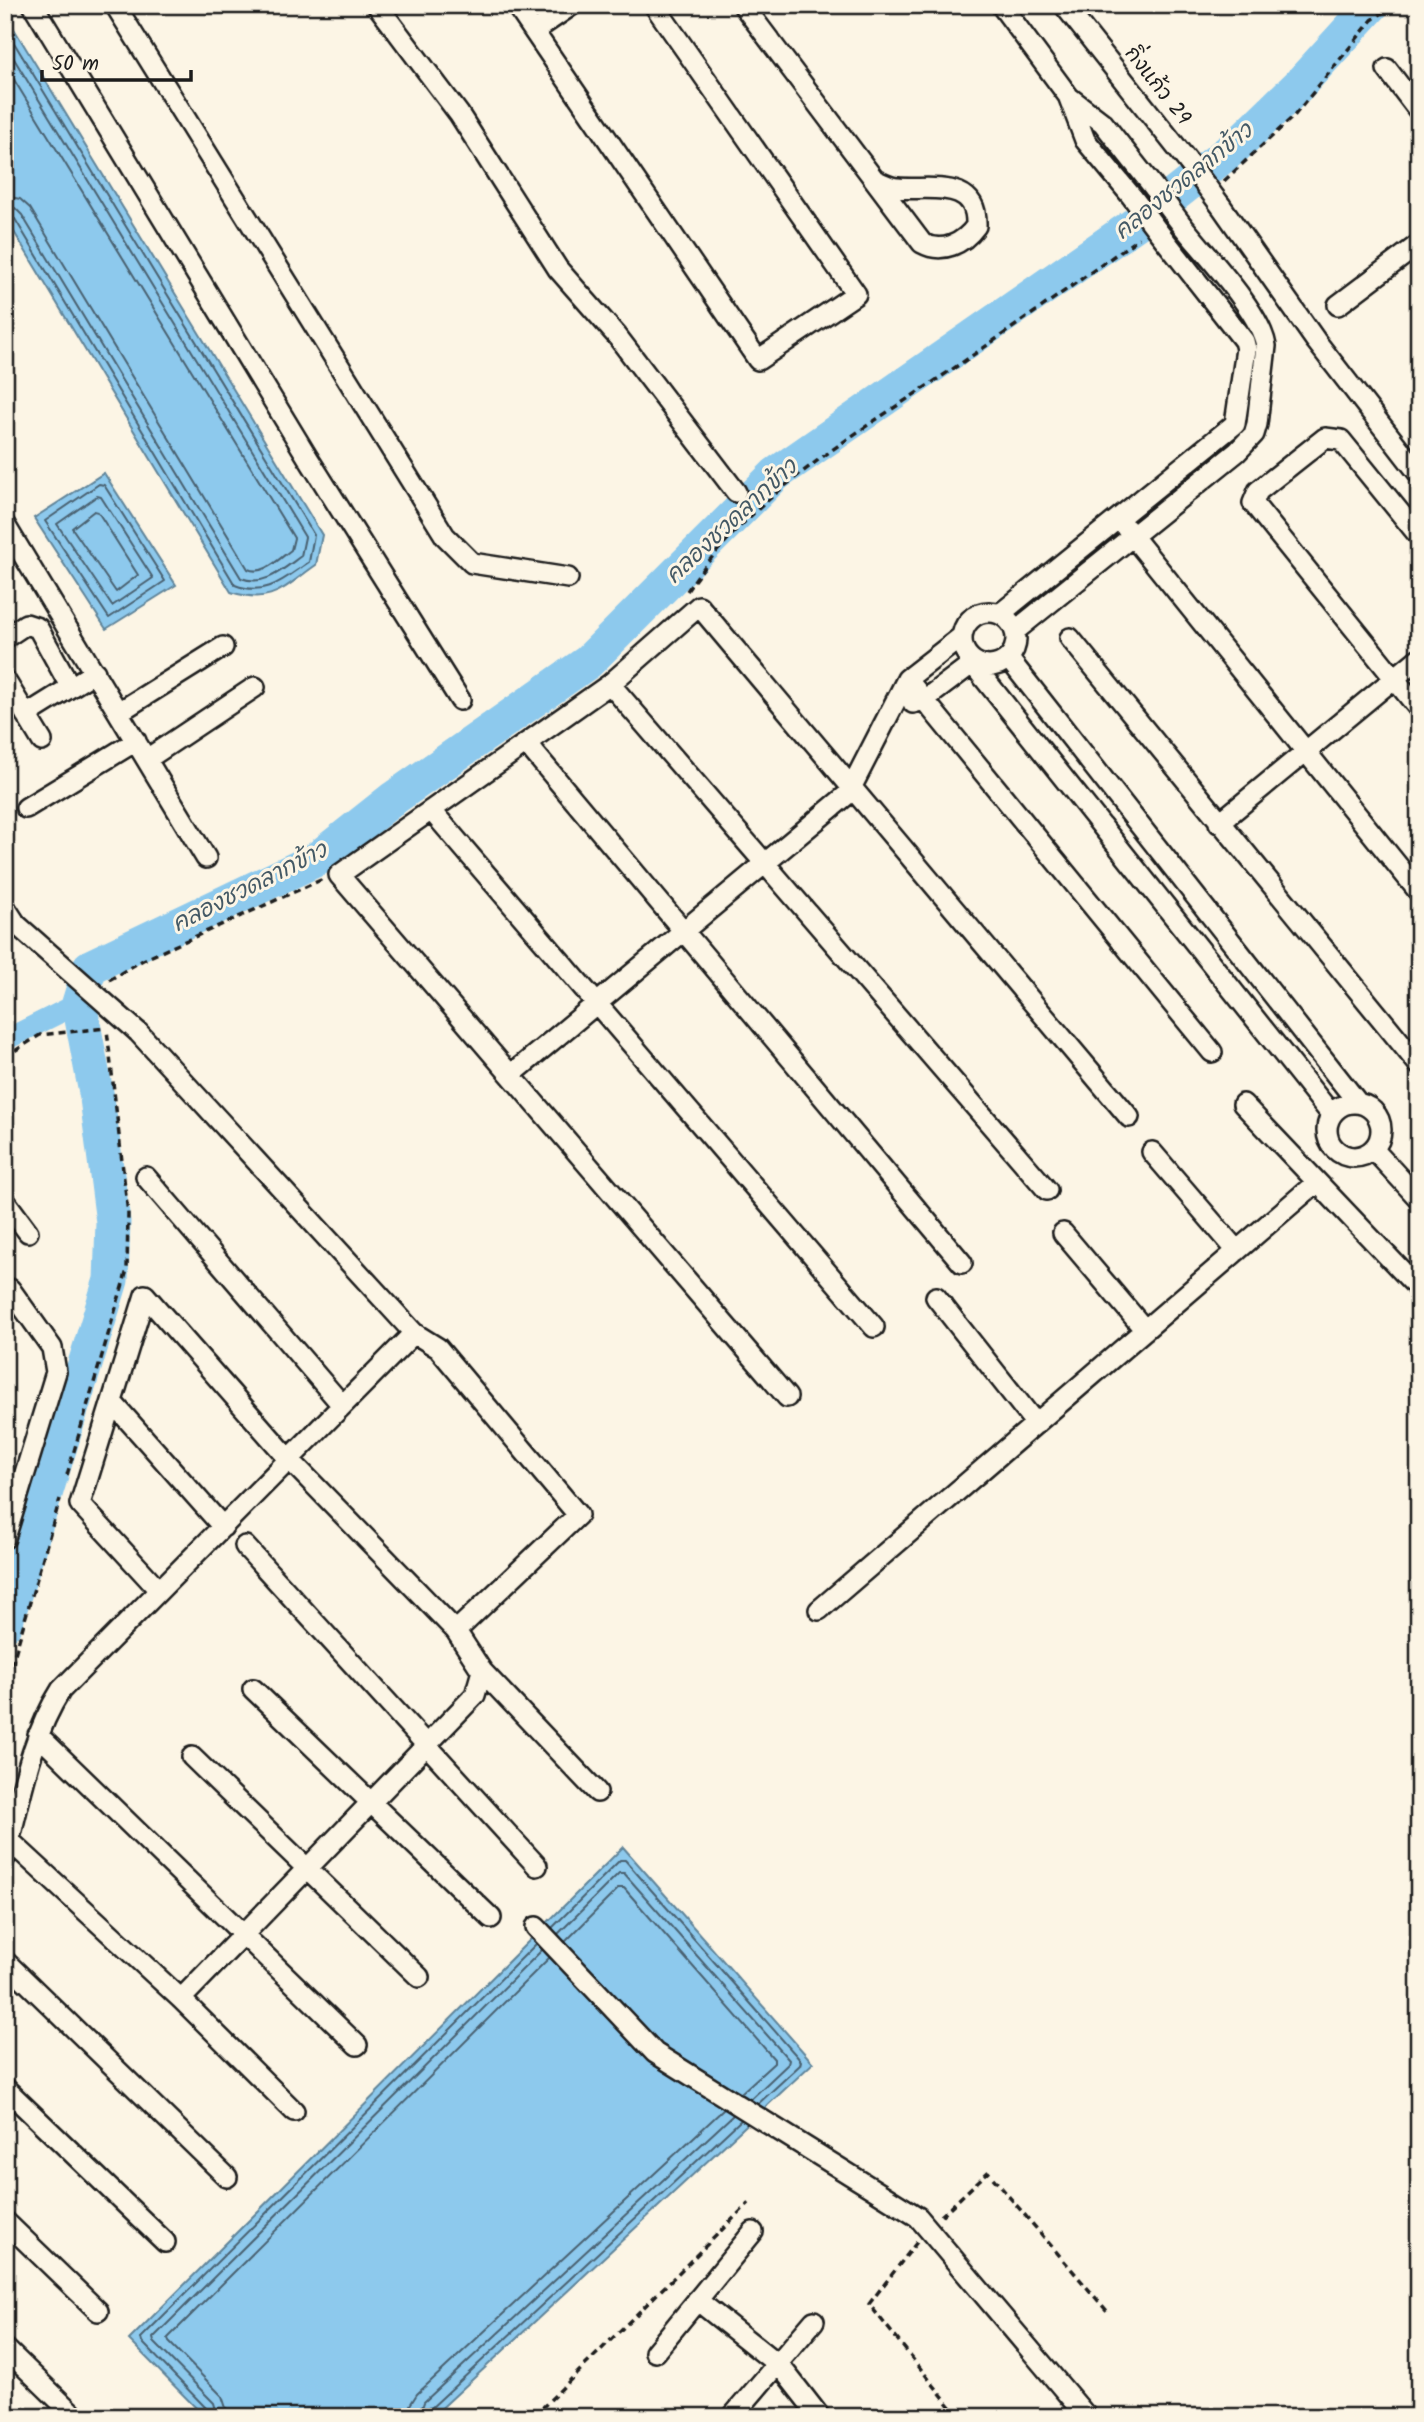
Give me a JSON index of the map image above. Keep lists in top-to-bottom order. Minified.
{"streets":{"street":["กิ่งแก้ว 29"]},"water":["คลองชวดลากข้าว"],"scale_bar":"50 m"}
